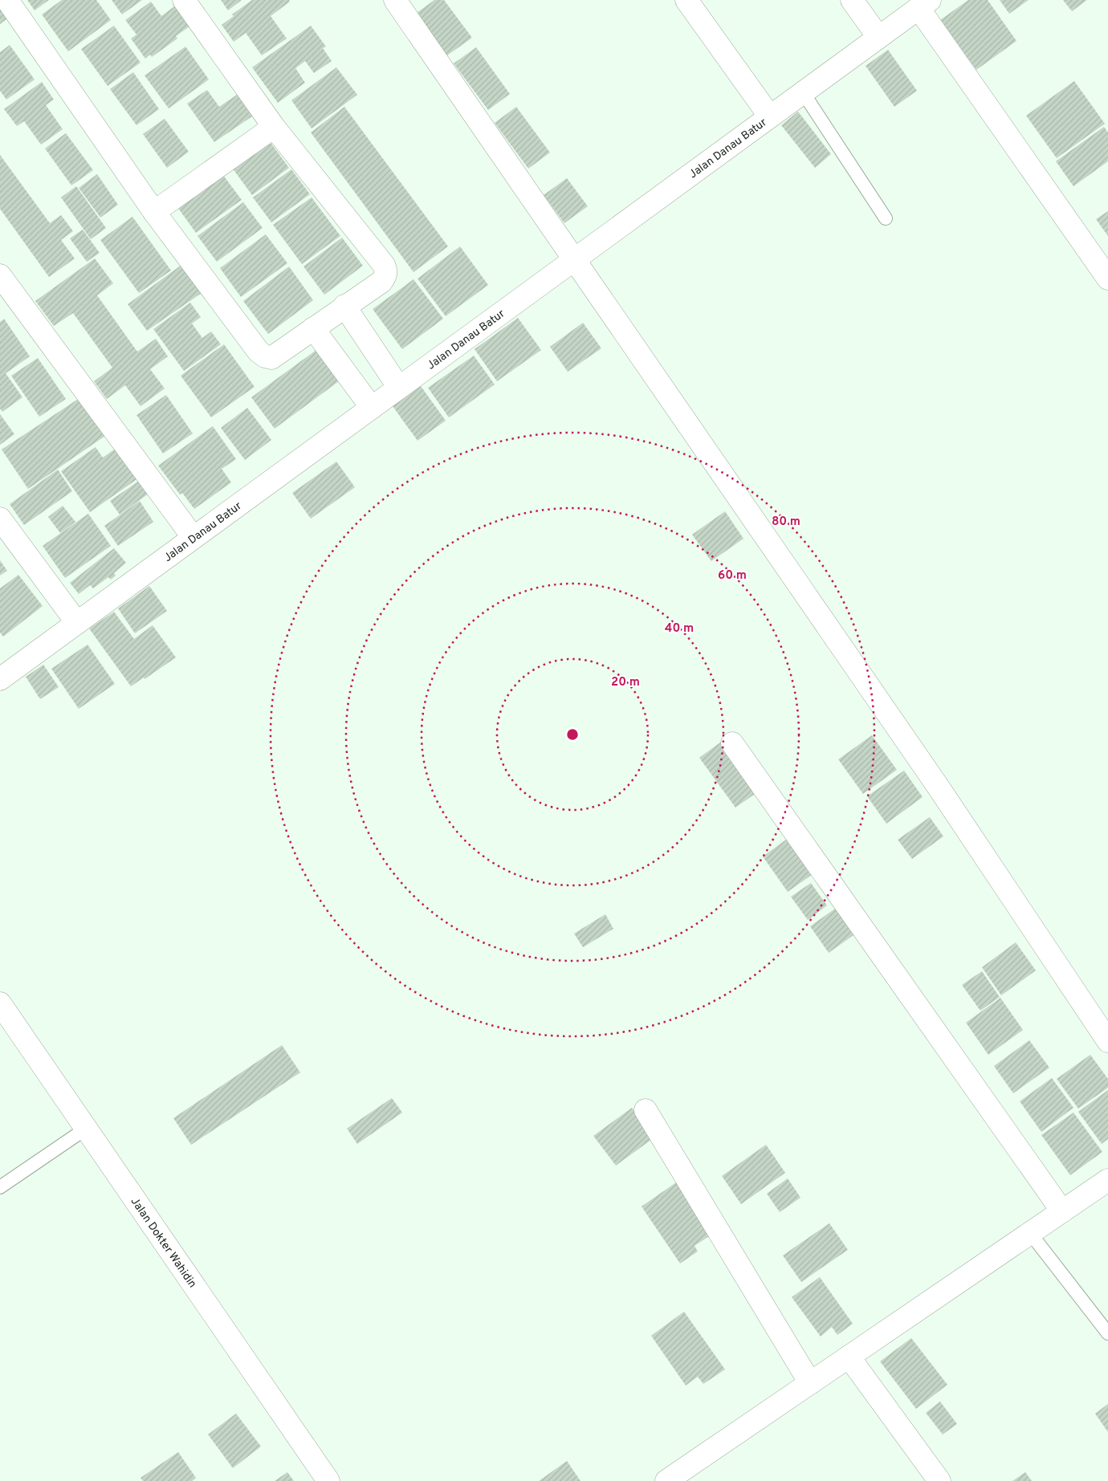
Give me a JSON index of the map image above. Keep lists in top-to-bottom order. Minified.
{"streets":{"street":["Jalan Danau Batur","Jalan Dokter Wahidin"]},"rings":["80 m","60 m","40 m","20 m"]}
